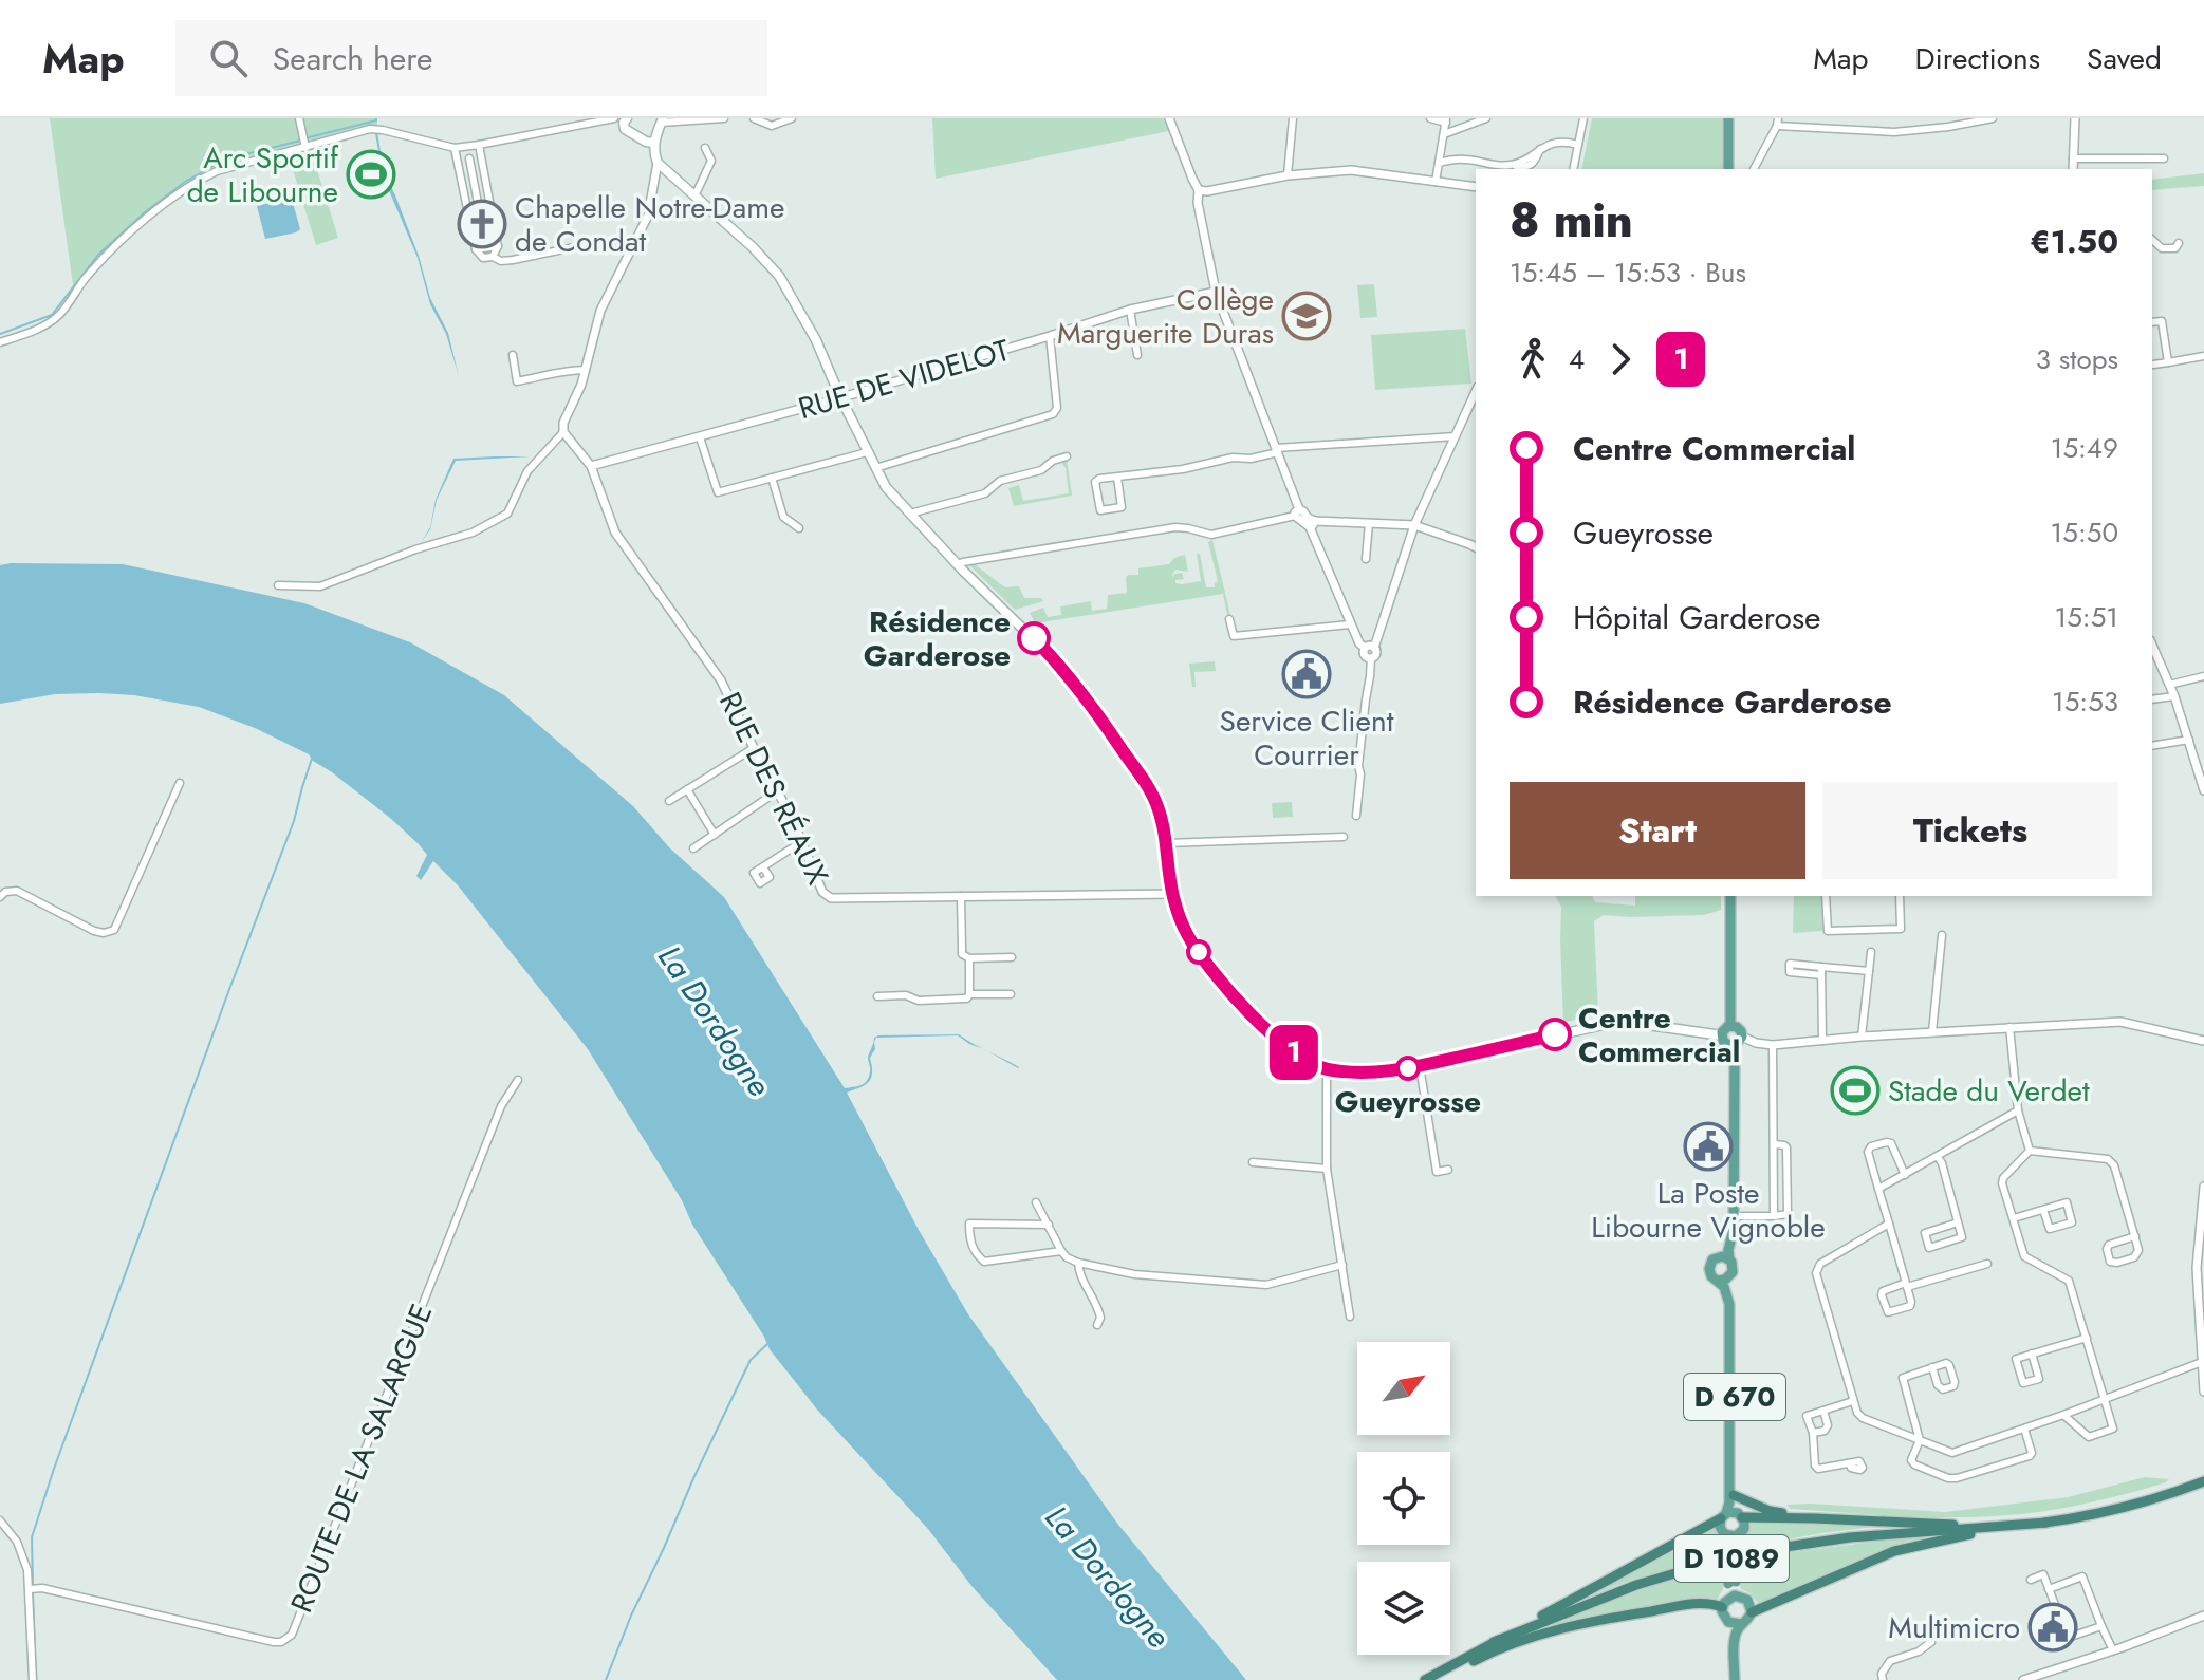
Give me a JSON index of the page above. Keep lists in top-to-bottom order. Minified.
{"streets":{"highway":["D 1089"],"main road":["D 670"],"street":["RUE DE VIDELOT","RUE DES RÉAUX","ROUTE DE LA SALARGUE"]},"crossings":[["RUE DE VIDELOT","RUE DES RÉAUX"]],"water":["La Dordogne"],"places":{"sports":["Arc Sportif de Libourne","Stade du Verdet"],"church":["Chapelle Notre-Dame de Condat"],"school or university":["Collège Marguerite Duras"],"other":["Résidence Garderose","Centre Commercial","Gueyrosse"],"public building":["Service Client Courrier","La Poste Libourne Vignoble","Multimicro"]},"lines":["bus line 1"],"north":"top right","page":{"header":"Map","search":"Search here","nav":["Map","Directions","Saved"],"on_map":"1","heading":["8 min","15:45 – 15:53 · Bus","€1.50"],"legs":["4","1","3 stops"],"list":[{"name":"Centre Commercial","value":"15:49"},{"name":"Gueyrosse","value":"15:50"},{"name":"Hôpital Garderose","value":"15:51"},{"name":"Résidence Garderose","value":"15:53"}],"buttons":["Start","Tickets"]}}
